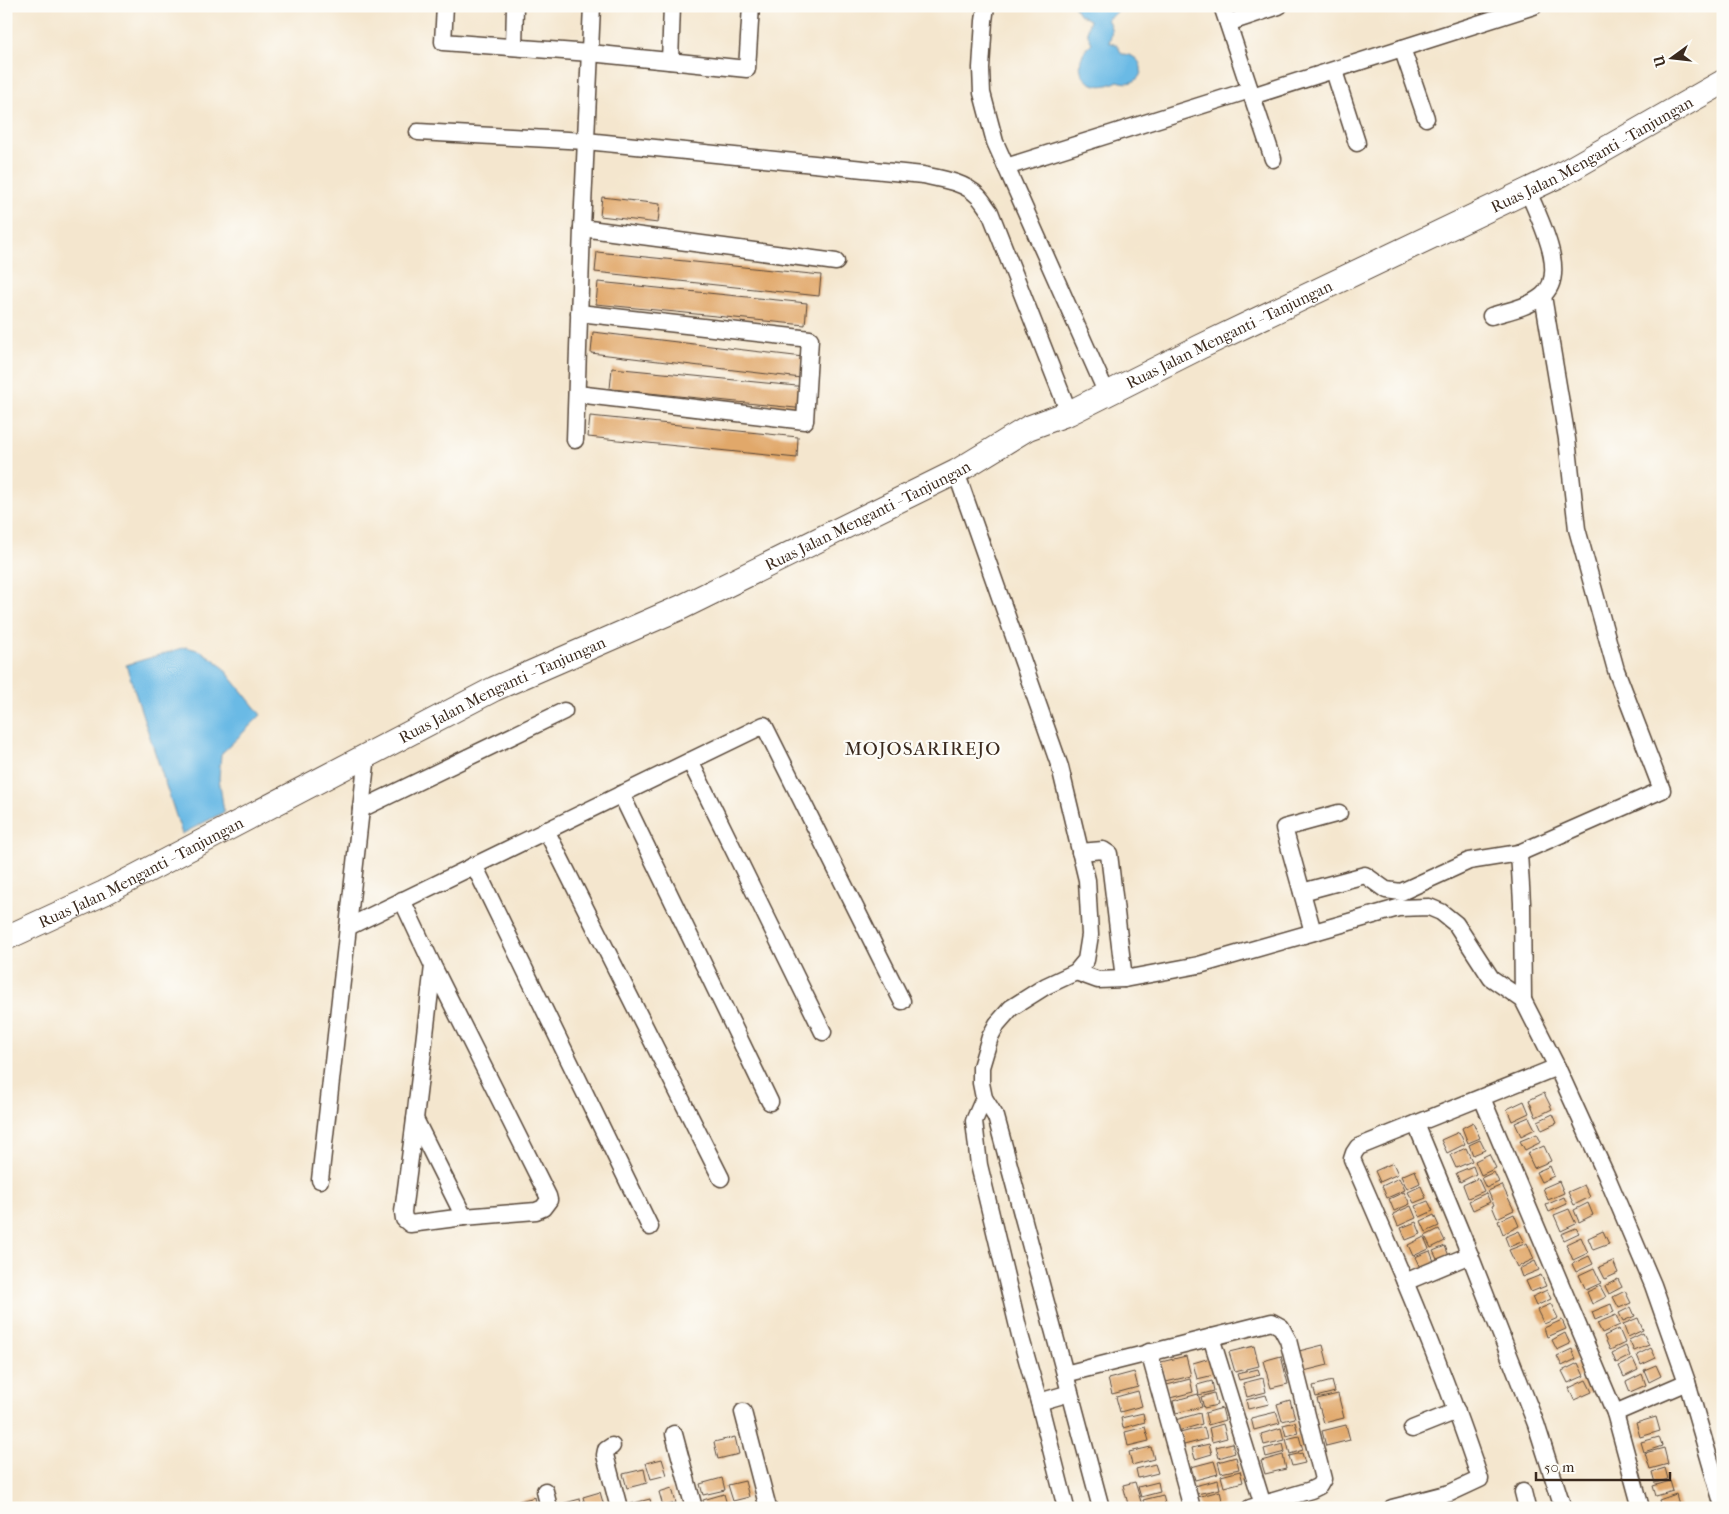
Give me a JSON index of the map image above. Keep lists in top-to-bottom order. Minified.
{"streets":{"main road":["Ruas Jalan Menganti - Tanjungan"]},"districts":["MOJOSARIREJO"],"scale_bar":"50 m","north":"left"}
